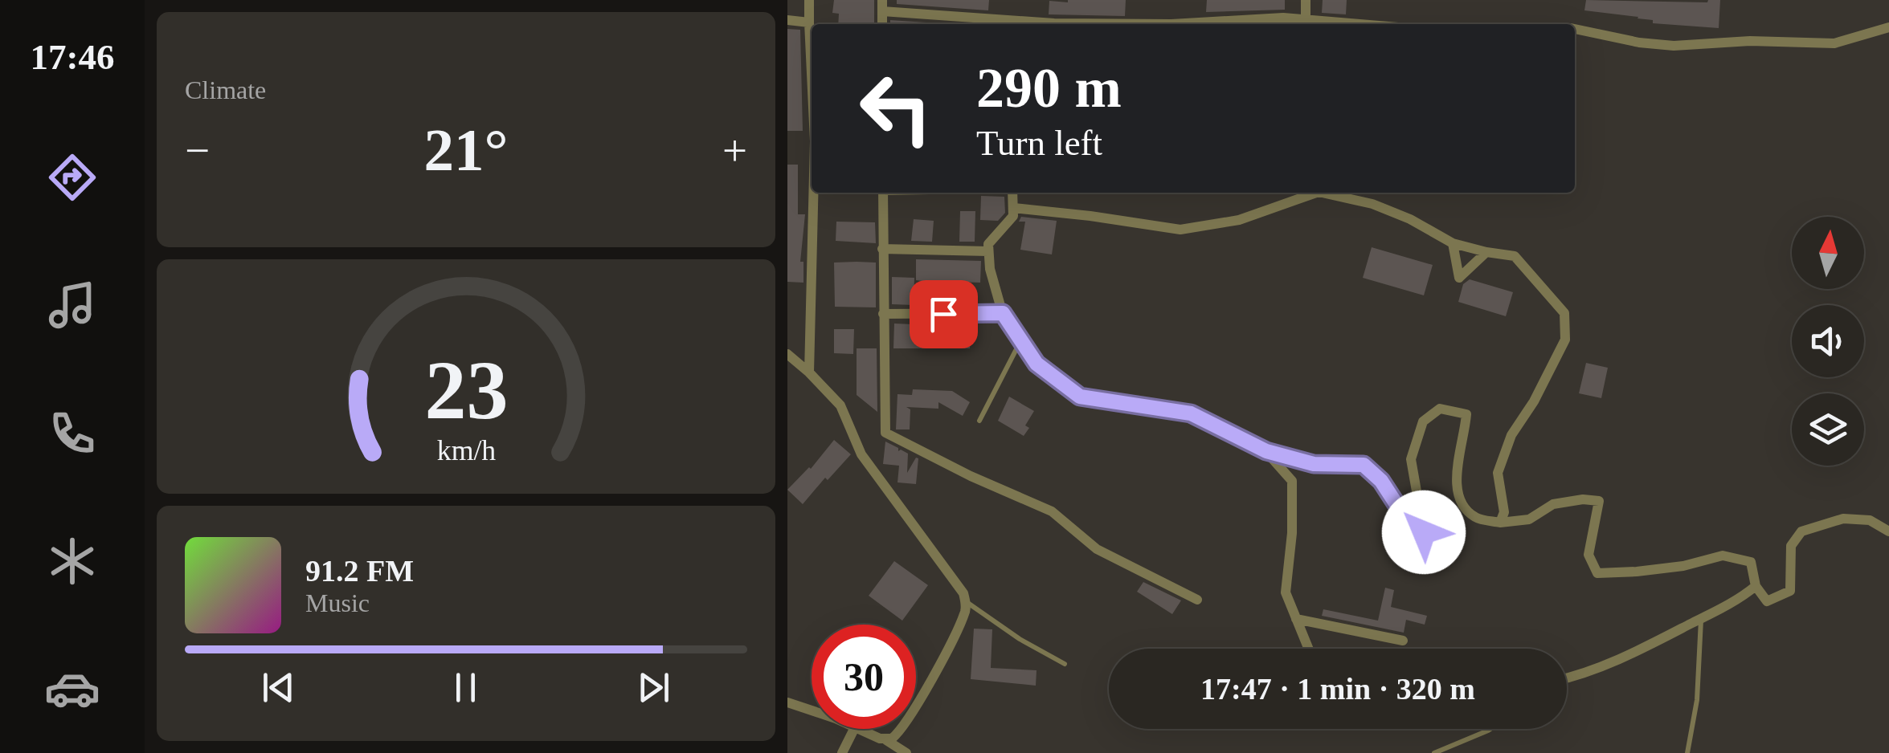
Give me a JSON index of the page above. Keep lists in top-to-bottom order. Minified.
{"north":"top","page":{"tabs":"17:46","tile":"Climate","turn":["290 m","Turn left"],"heat":["−","21°","+"],"song":["91.2 FM","Music"],"limit":"30","trip":"17:47 · 1 min · 320 m","gauge":["23","km/h"]}}
